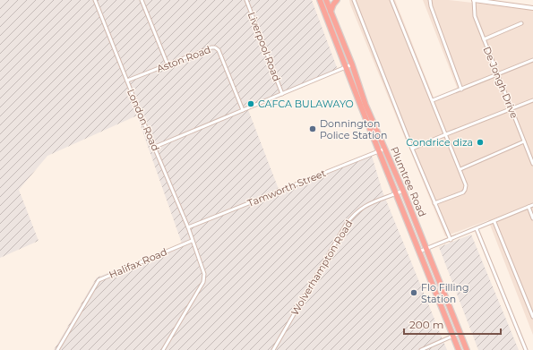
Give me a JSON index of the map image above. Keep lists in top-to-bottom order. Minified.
{"streets":{"highway":["Plumtree Road"],"street":["Liverpool Road","Aston Road","De Jongh Drive","London Road","Tamworth Street","Halifax Road","Wolverhampton Road"]},"crossings":[["Aston Road","London Road"],["London Road","Tamworth Street"],["London Road","Halifax Road"],["Plumtree Road","Tamworth Street"],["Plumtree Road","Wolverhampton Road"]],"places":["CAFCA BULAWAYO","Donnington Police Station","Condrice diza","Flo Filling Station"],"scale_bar":"200 m"}
